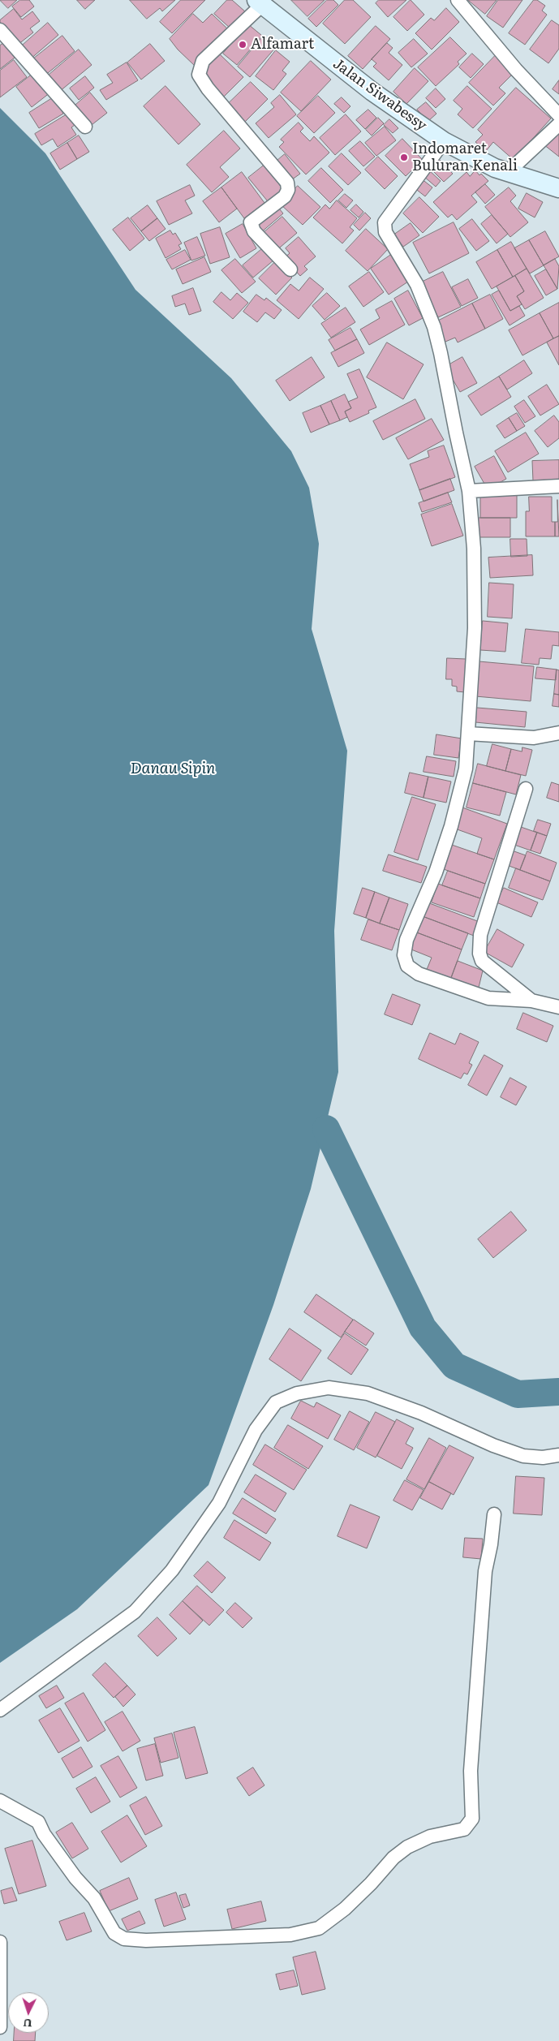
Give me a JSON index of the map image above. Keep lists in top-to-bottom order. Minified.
{"streets":{"main road":["Jalan Siwabessy"]},"water":["Danau Sipin"],"places":["Alfamart","Indomaret Buluran Kenali"],"north":"bottom"}
